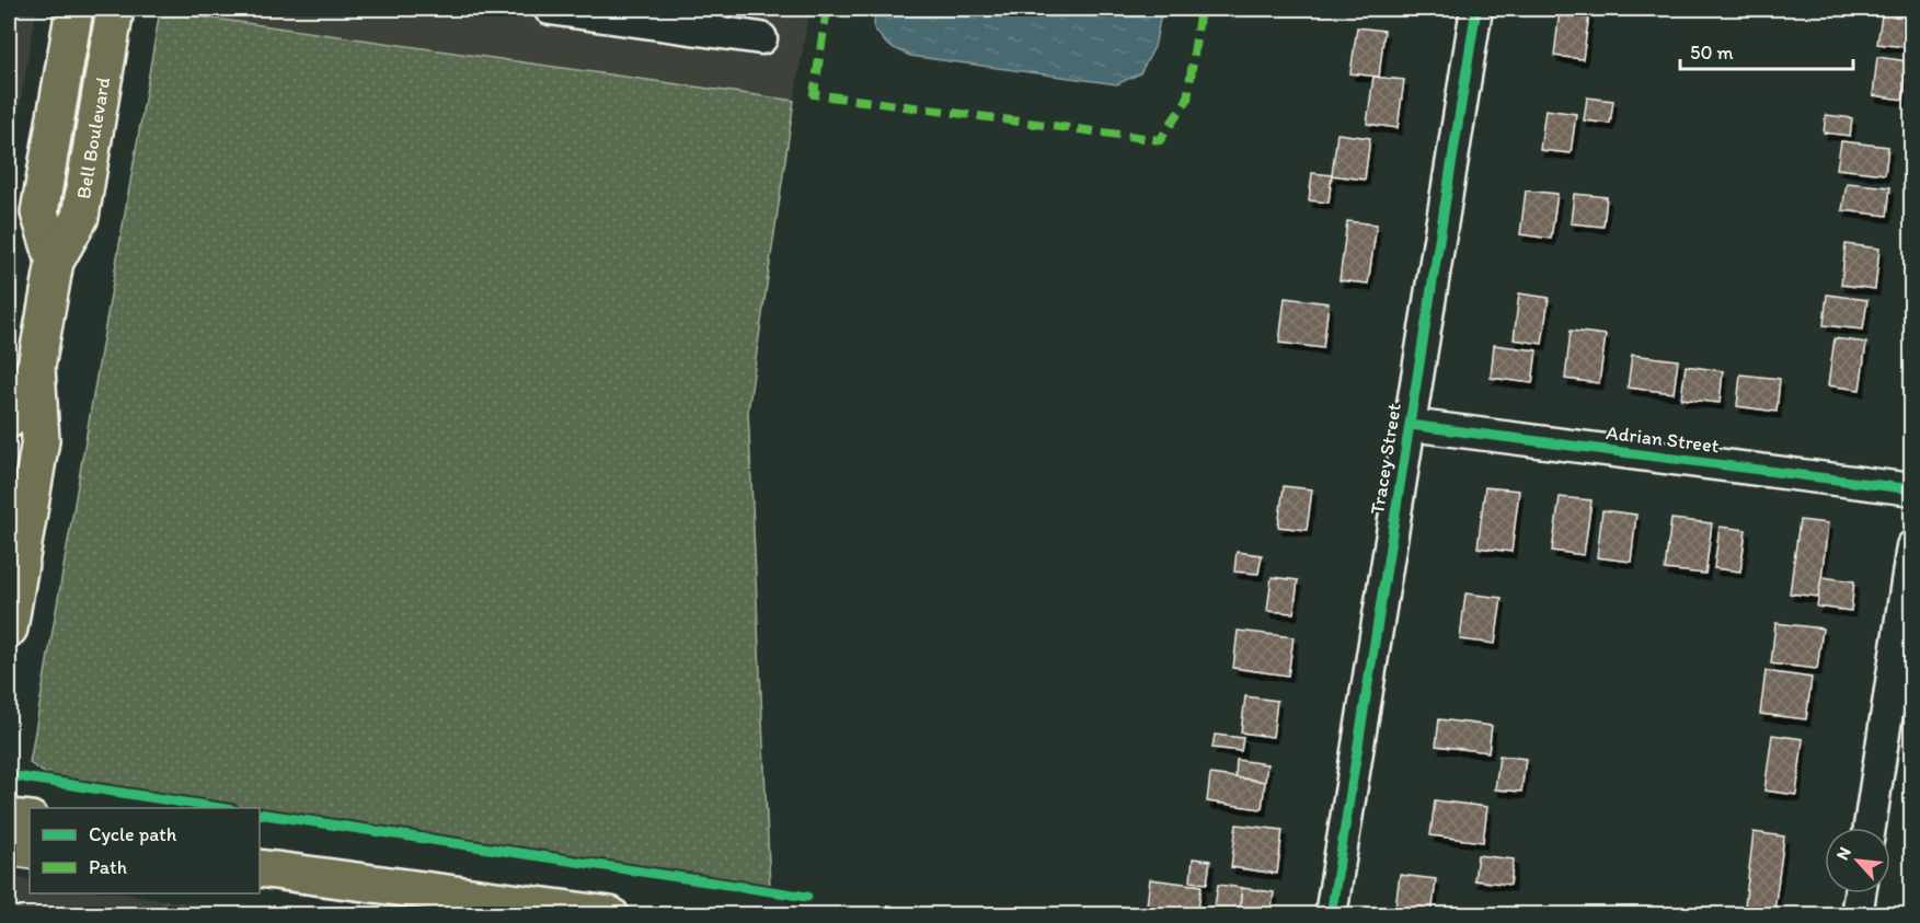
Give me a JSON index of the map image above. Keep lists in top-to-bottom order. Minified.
{"streets":{"main road":["Bell Boulevard"],"street":["Adrian Street","Tracey Street"]},"crossings":[["Adrian Street","Tracey Street"]],"legend":["Cycle path","Path"],"scale_bar":"50 m","north":"top left"}
